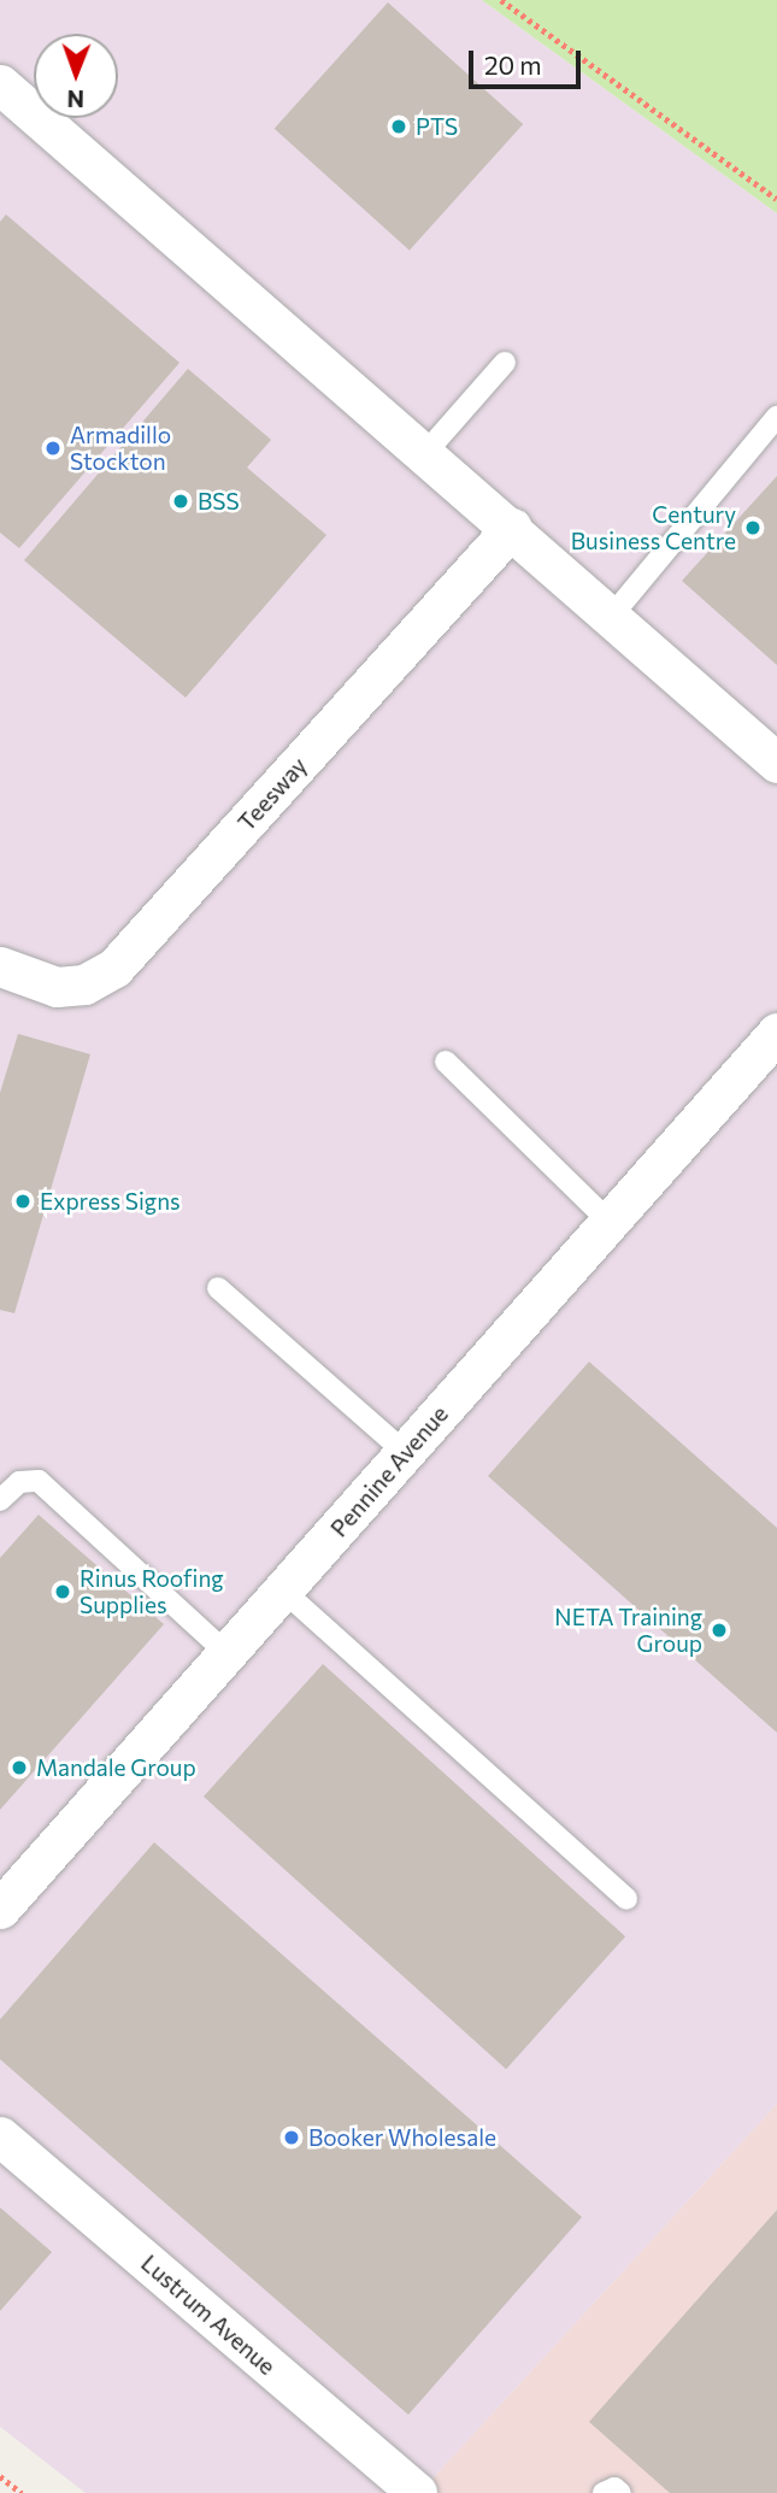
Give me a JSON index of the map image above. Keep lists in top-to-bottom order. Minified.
{"streets":{"street":["Teesway","Pennine Avenue","Lustrum Avenue"]},"places":["PTS","Armadillo Stockton","BSS","Century Business Centre","Express Signs","Rinus Roofing Supplies","NETA Training Group","Mandale Group","Booker Wholesale"],"scale_bar":"20 m","north":"bottom"}
